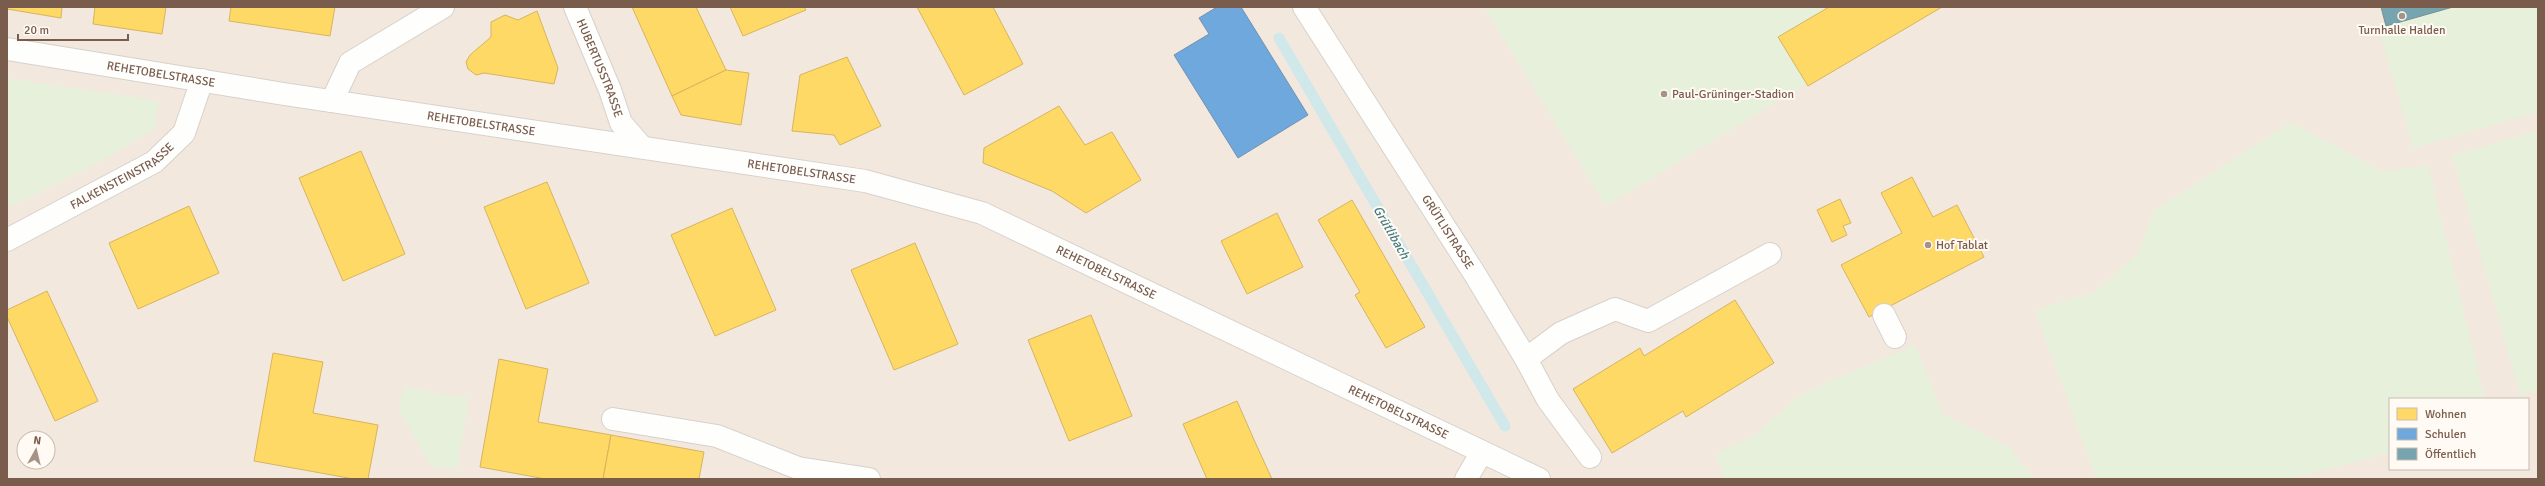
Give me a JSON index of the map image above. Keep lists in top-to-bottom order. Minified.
{"streets":{"street":["HUBERTUSSTRASSE","REHETOBELSTRASSE","FALKENSTEINSTRASSE","GRÜTLISTRASSE"]},"crossings":[["HUBERTUSSTRASSE","REHETOBELSTRASSE"],["REHETOBELSTRASSE","FALKENSTEINSTRASSE"]],"water":["Grütlibach"],"places":["Turnhalle Halden","Paul-Grüninger-Stadion","Hof Tablat"],"legend":["Wohnen","Schulen","Öffentlich"],"scale_bar":"20 m","north":"top"}
